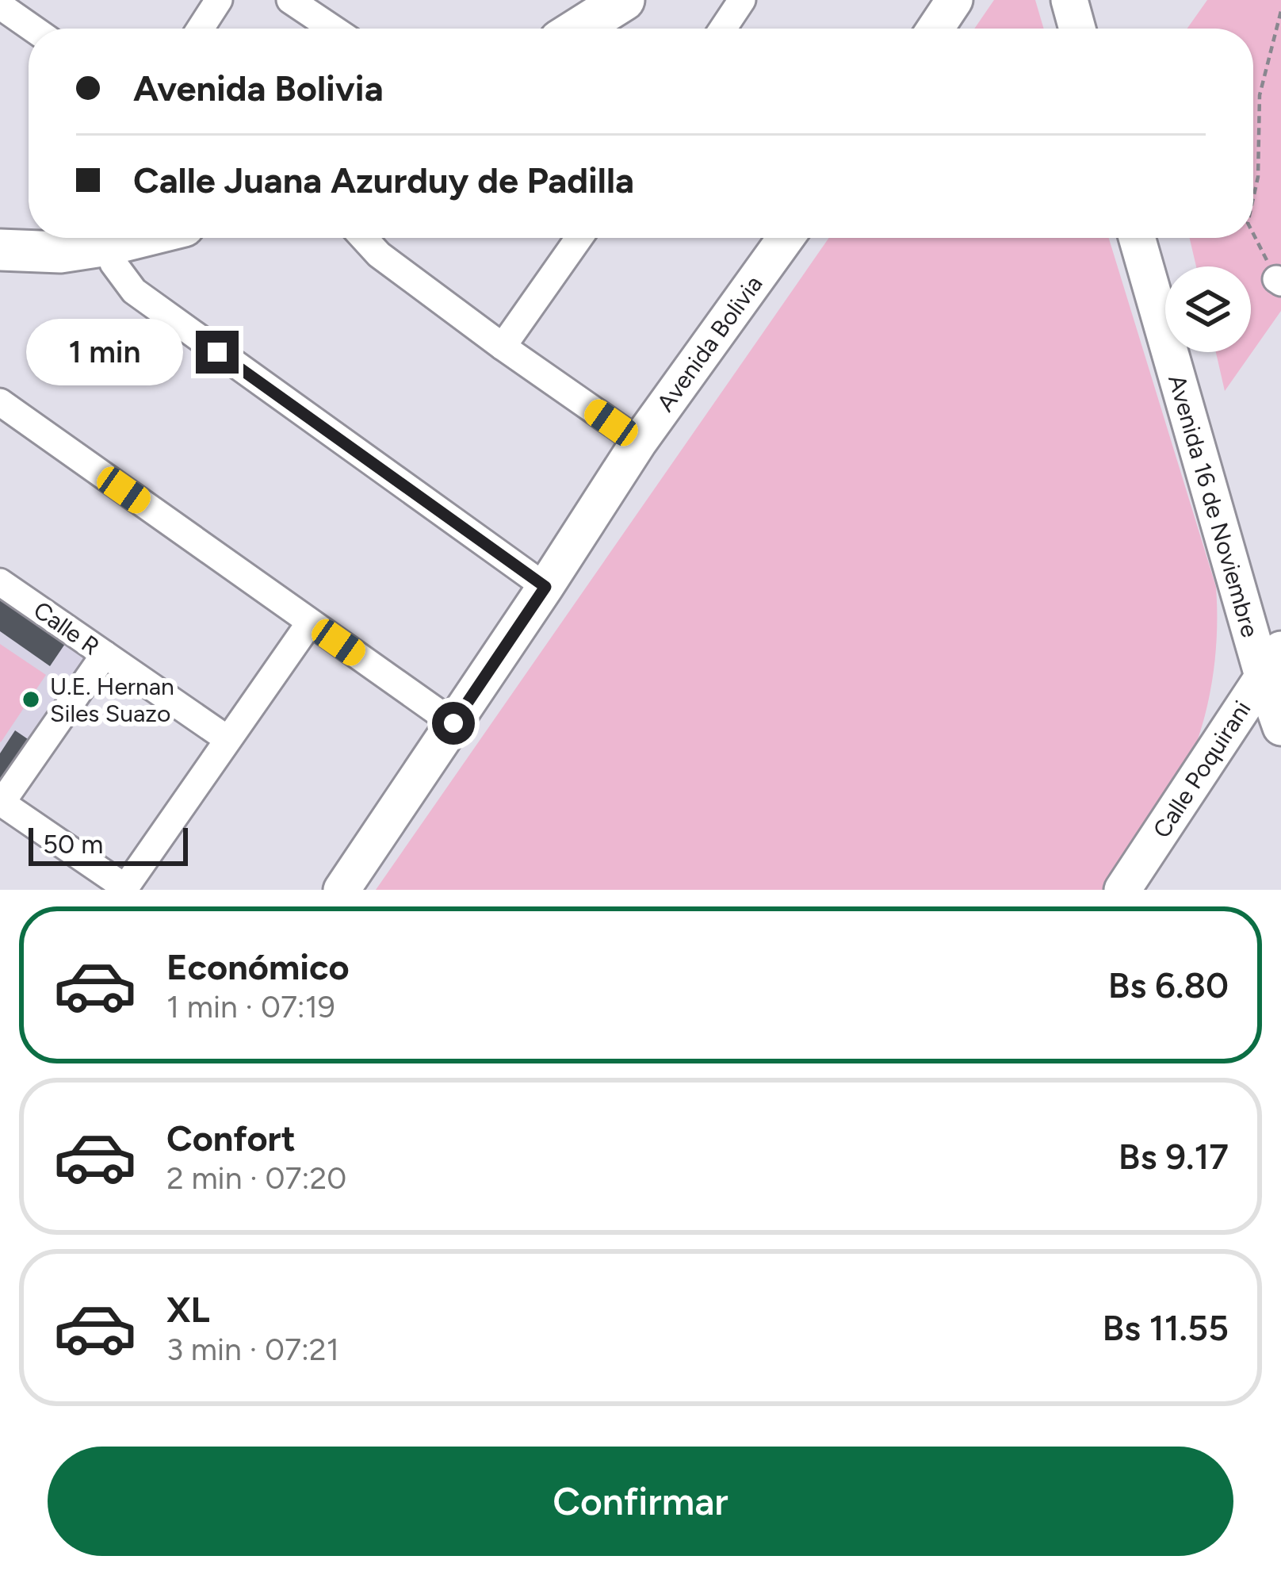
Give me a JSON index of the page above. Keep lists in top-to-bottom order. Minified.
{"streets":{"street":["Avenida Bolivia","Avenida 16 de Noviembre","Calle R","Calle Poquirani"]},"crossings":[["Avenida 16 de Noviembre","Calle Poquirani"]],"places":["U.E. Hernan Siles Suazo"],"scale_bar":"50 m","page":{"banner":["Avenida Bolivia","Calle Juana Azurduy de Padilla"],"bubble":"1 min","scale":"50 m","list":[{"name":"Económico","note":"1 min · 07:19","value":"Bs 6.80"},{"name":"Confort","note":"2 min · 07:20","value":"Bs 9.17"},{"name":"XL","note":"3 min · 07:21","value":"Bs 11.55"}],"buttons":"Confirmar"}}
